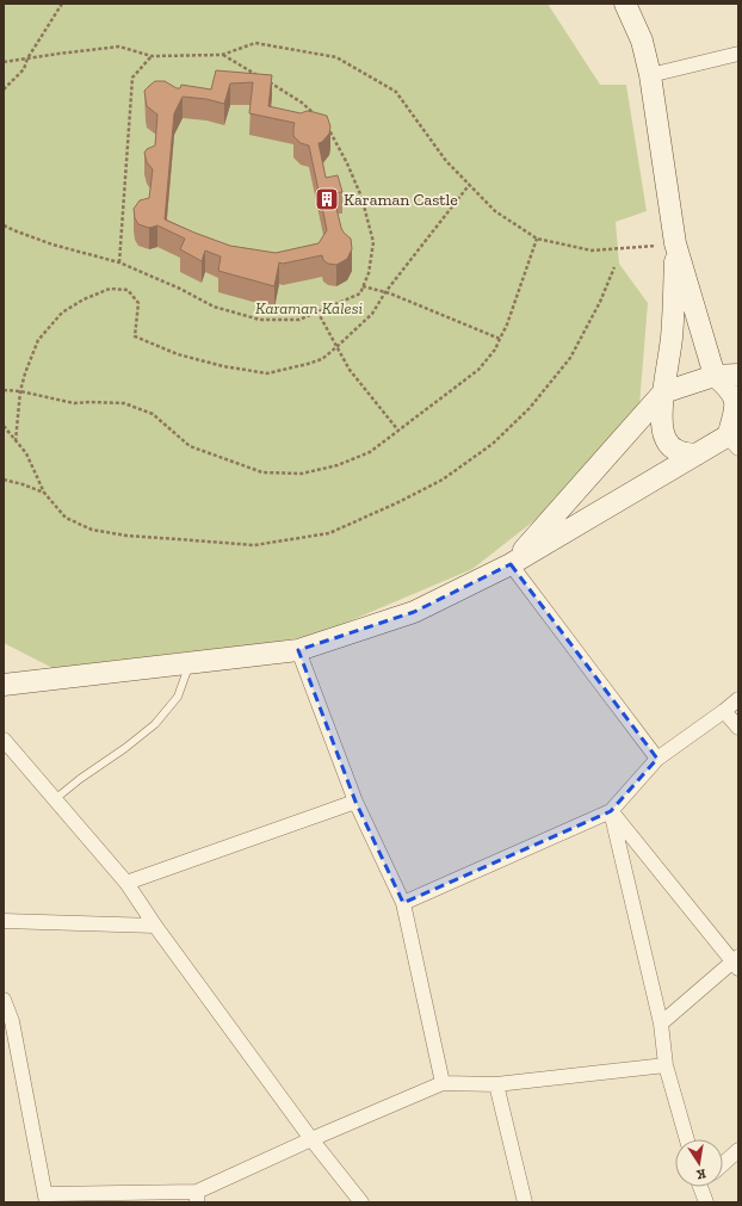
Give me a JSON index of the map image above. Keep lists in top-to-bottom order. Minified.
{"parks":["Karaman Kalesi"],"places":{"building":["Karaman Castle"]},"north":"bottom"}
